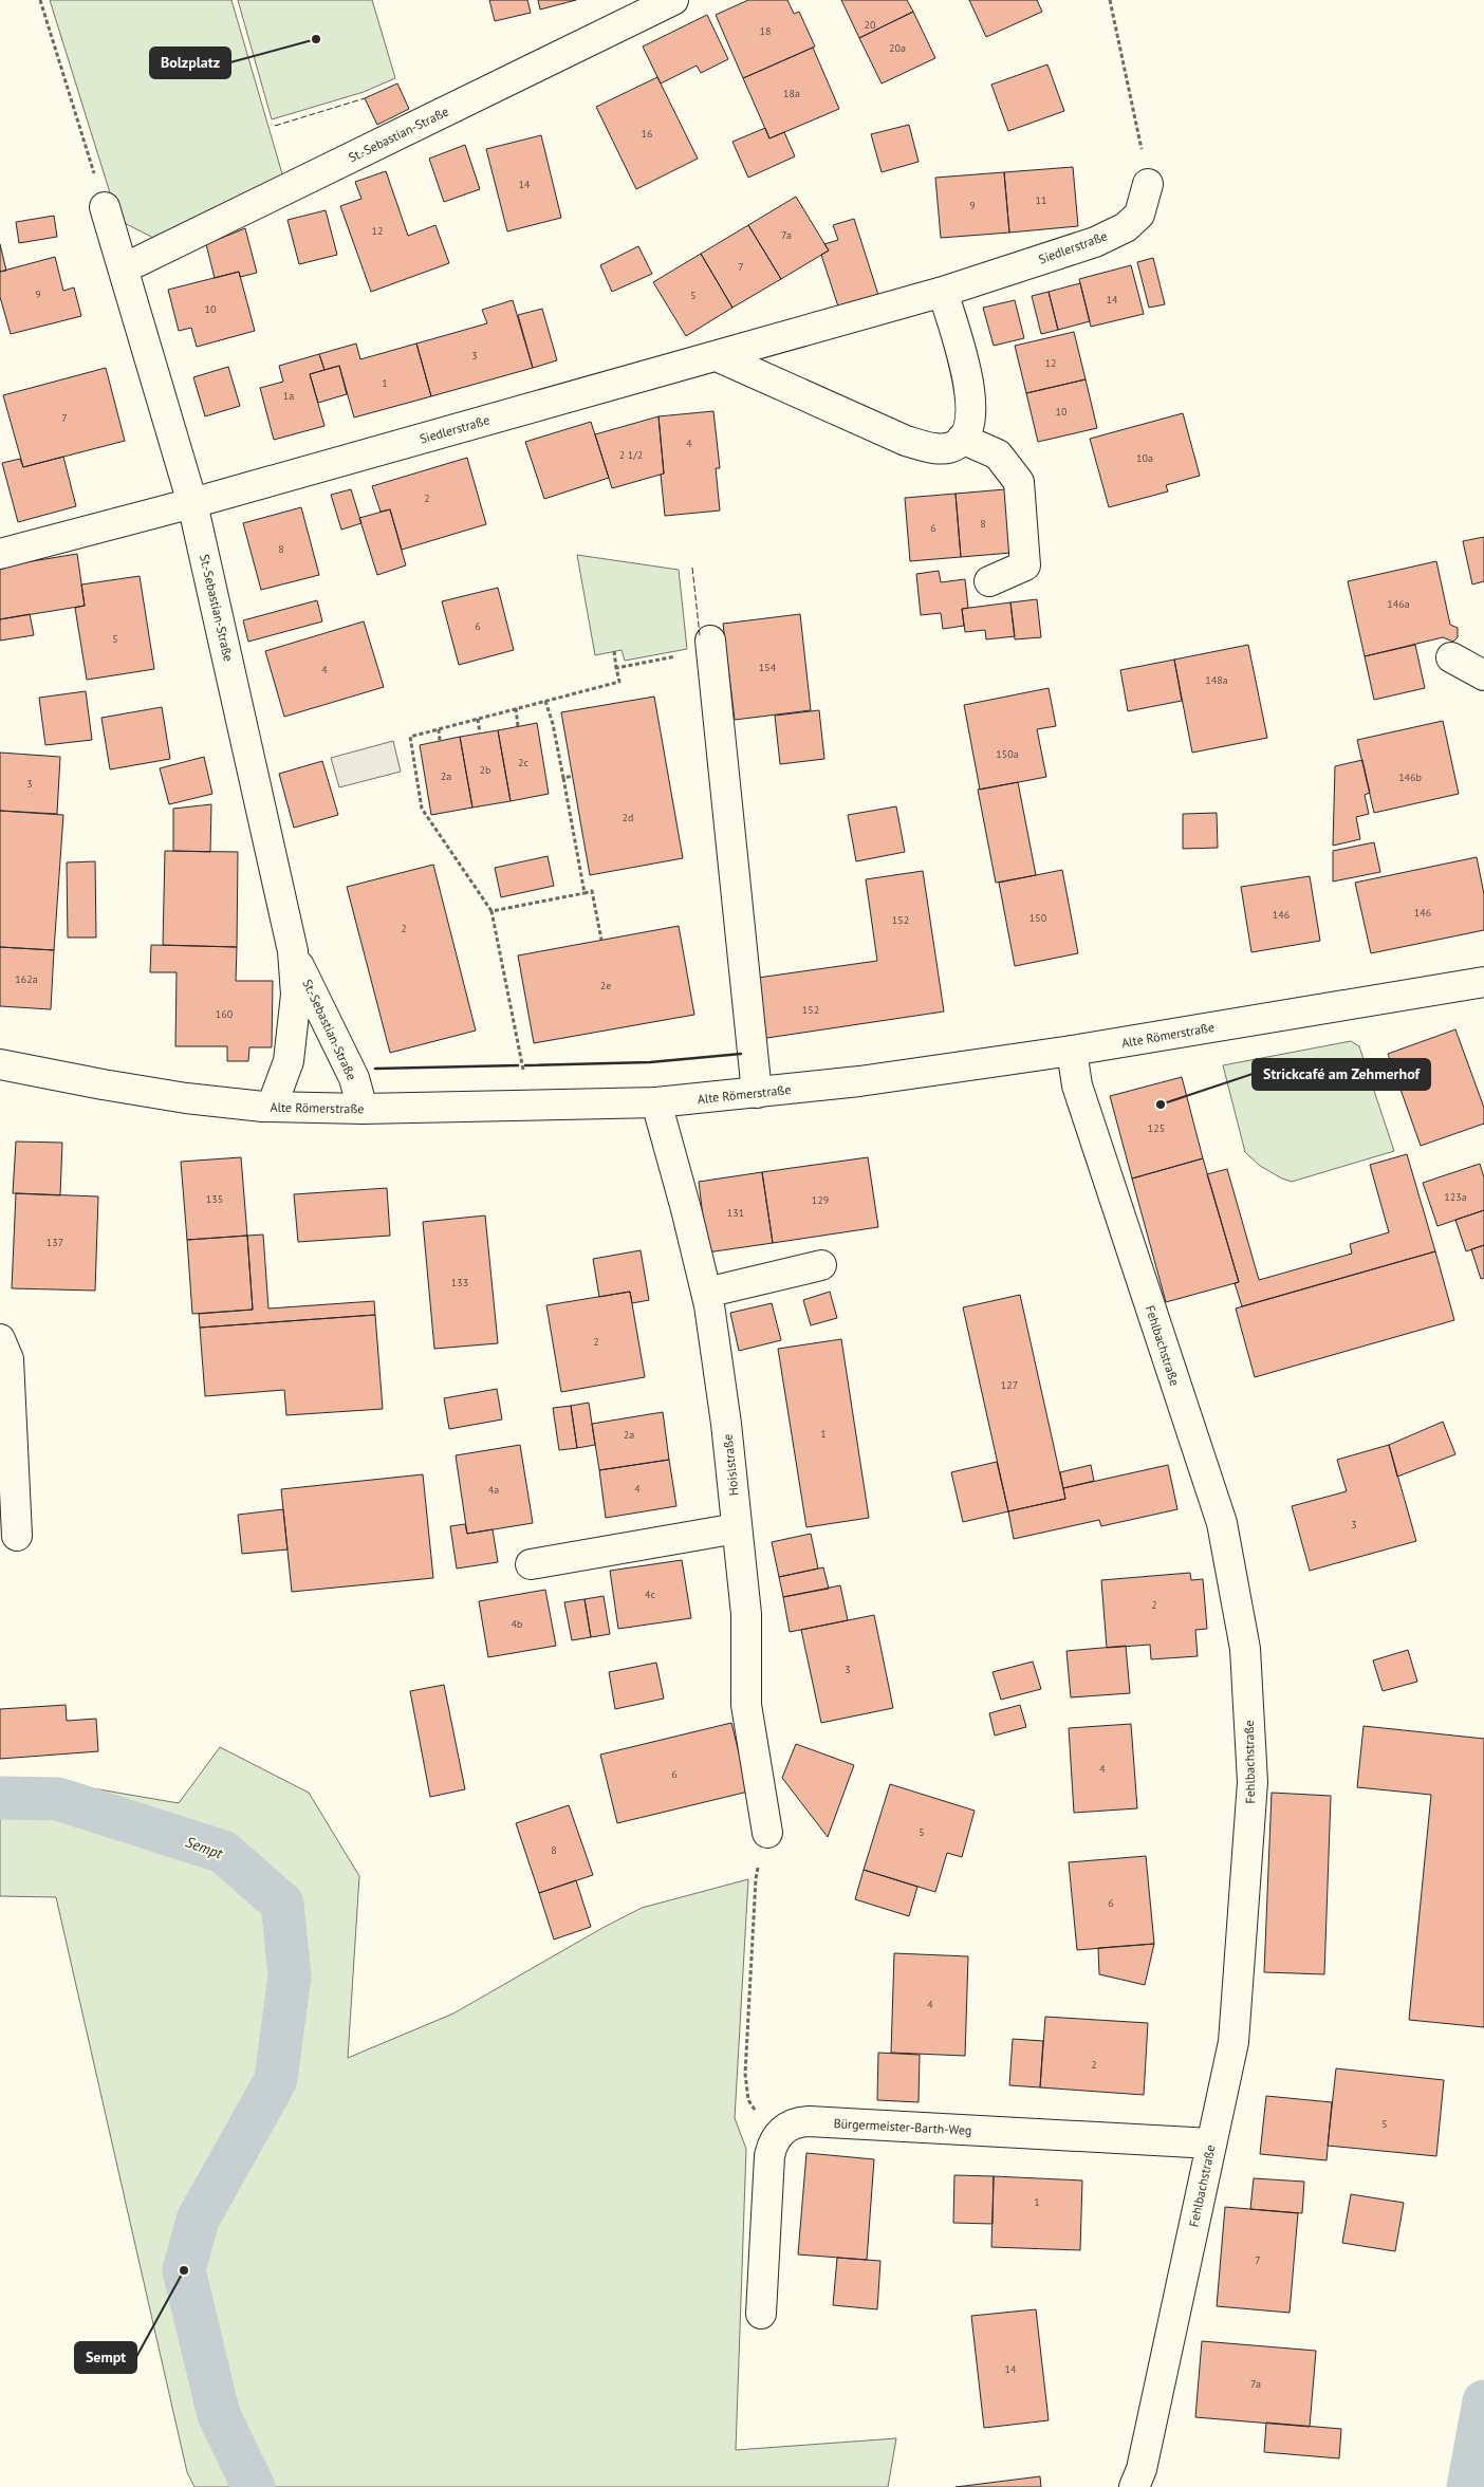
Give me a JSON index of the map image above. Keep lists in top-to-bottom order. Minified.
{"streets":{"street":["St.-Sebastian-Straße","Siedlerstraße","Alte Römerstraße","Fehlbachstraße","Hoislstraße","Bürgermeister-Barth-Weg"]},"crossings":[["St.-Sebastian-Straße","Siedlerstraße"],["St.-Sebastian-Straße","Alte Römerstraße"],["Alte Römerstraße","Fehlbachstraße"],["Alte Römerstraße","Hoislstraße"],["Fehlbachstraße","Bürgermeister-Barth-Weg"]],"water":["Sempt"],"places":["Bolzplatz","Strickcafé am Zehmerhof","Sempt"],"house_numbers":["20","18","20a","18a","16","14","11","9","12","7a","7","9","5","14","10","3","12","1","1a","10","7","4","2 1/2","10a","2","8","6","8","146a","6","5","154","4","148a","150a","2c","2b","2a","146b","3","2d","146","146","150","152","2","162a","2e","152","160","125","123a","135","129","131","137","133","2","127","1","2a","4","4a","3","4c","2","4b","3","4","6","5","8","6","4","2","5","1","7","14","7a"]}
